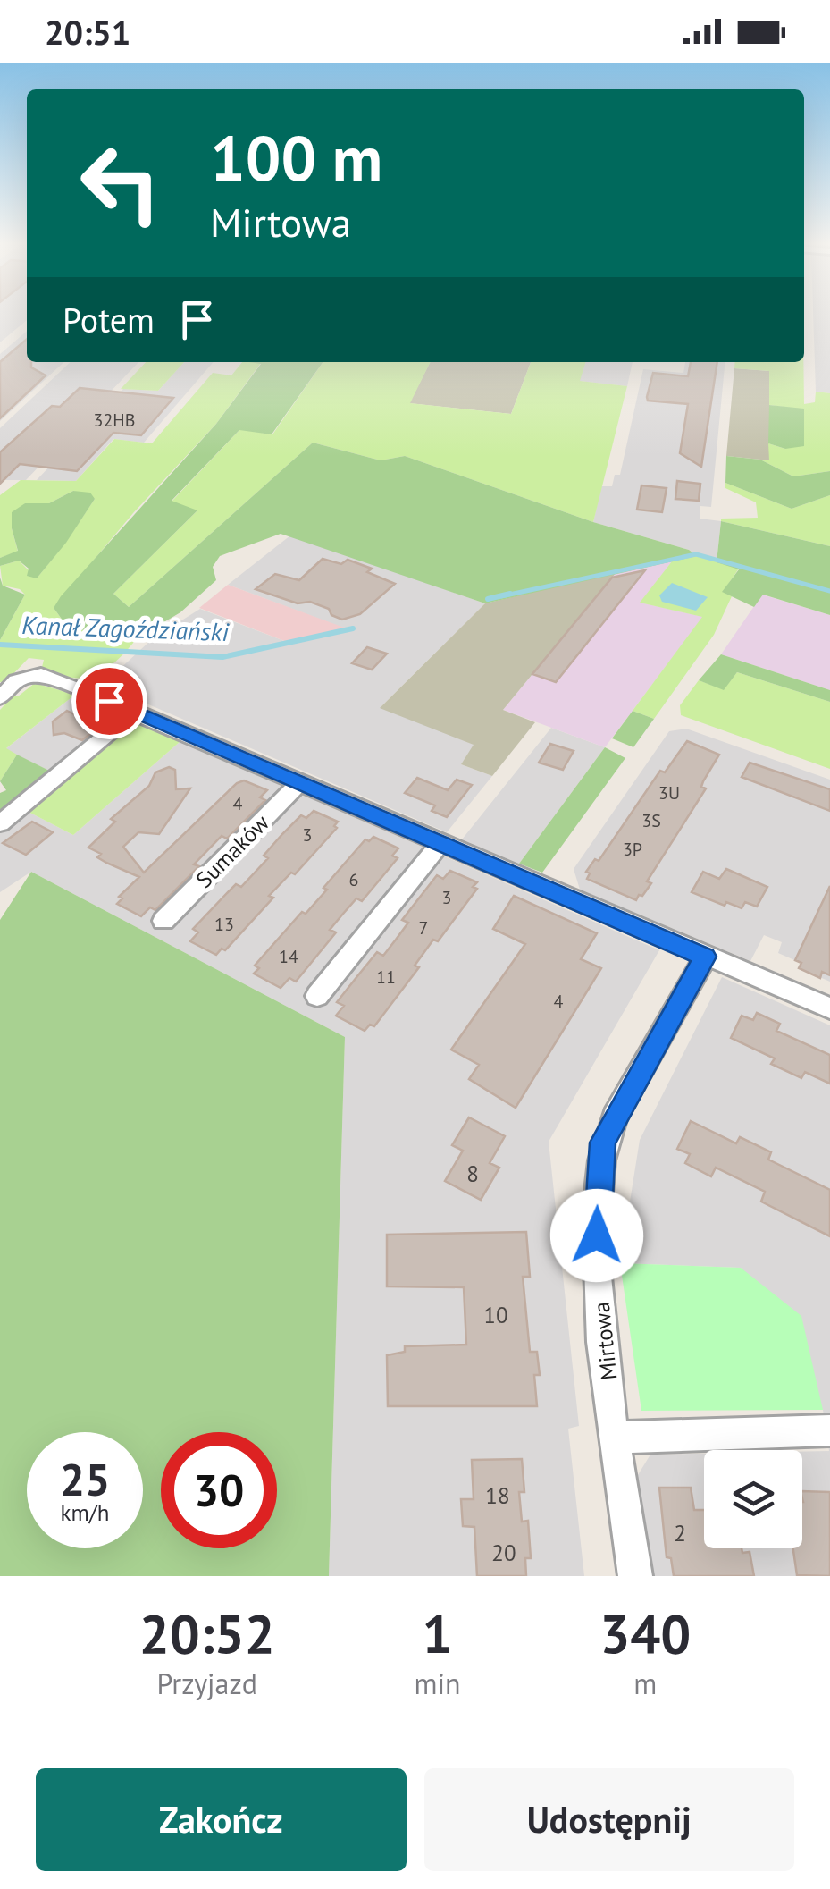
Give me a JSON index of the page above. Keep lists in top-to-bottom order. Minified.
{"streets":{"street":["Sumaków","Mirtowa"]},"water":["Kanał Zagoździański"],"house_numbers":["32HB","3U","4","3S","3","3P","6","3","13","7","14","11","4","8","10","18","2","20"],"page":{"status":"20:51","turn":["100 m","Mirtowa"],"then":"Potem","speed":"25 km/h","limit":"30","eta":["20:52","Przyjazd","1","min","340","m"],"buttons":["Zakończ","Udostępnij"]}}
